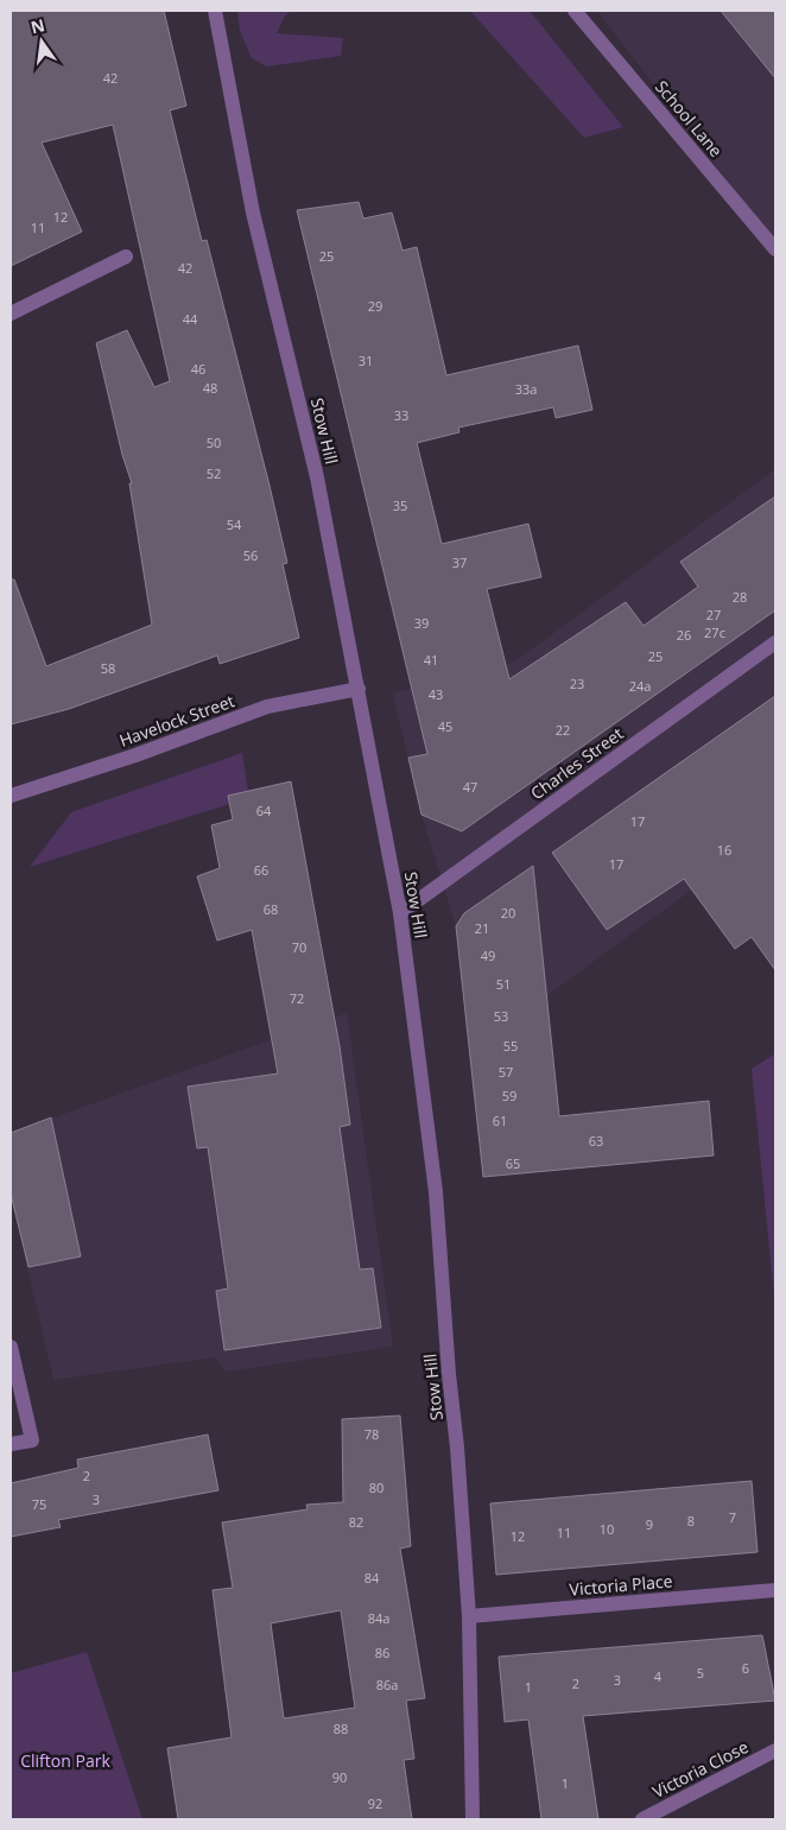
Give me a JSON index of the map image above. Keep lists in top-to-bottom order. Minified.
{"streets":{"street":["School Lane","Stow Hill","Havelock Street","Charles Street","Victoria Place","Victoria Close"]},"crossings":[["Stow Hill","Havelock Street"],["Stow Hill","Charles Street"],["Stow Hill","Victoria Place"]],"parks":["Clifton Park"],"house_numbers":["42","12","11","25","42","29","44","31","46","48","33a","33","50","52","35","54","56","37","28","27","39","27c","26","25","41","58","23","24a","43","45","22","47","64","17","16","17","66","68","20","21","70","49","51","72","53","55","57","59","61","63","65","78","2","80","3","75","7","8","82","9","10","11","12","84","84a","86","6","5","4","3","2","86a","1","88","90","1","92"],"north":"top"}
